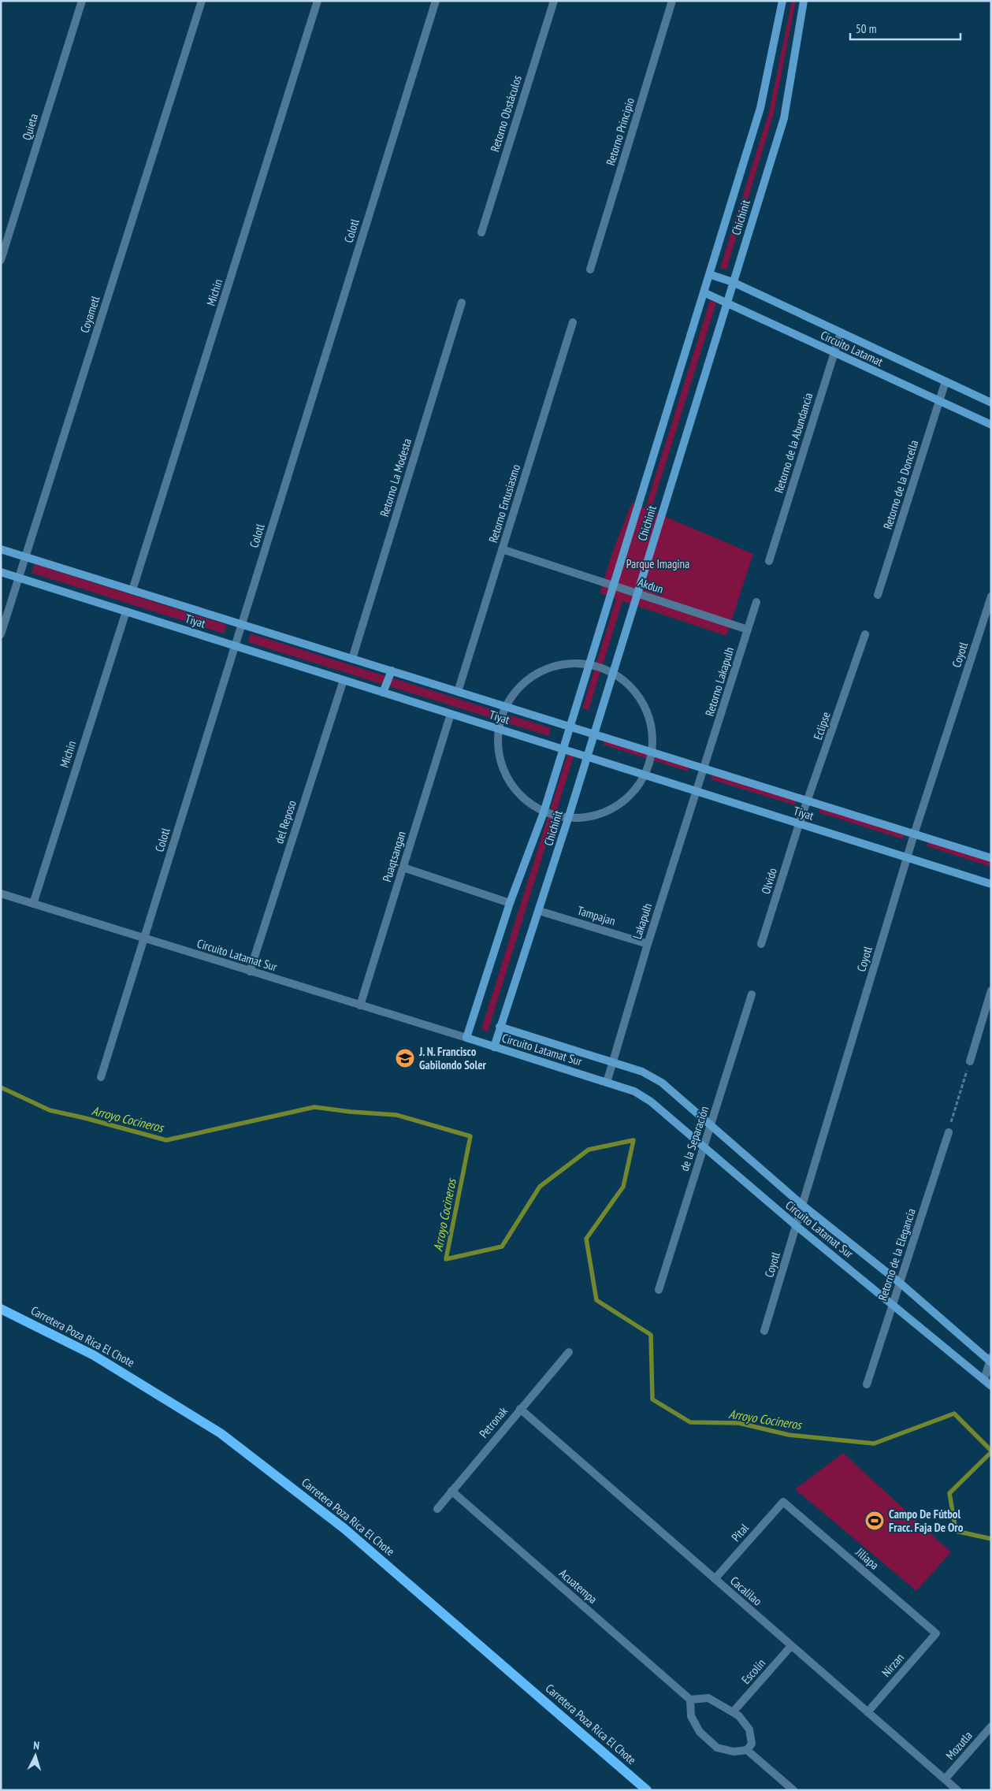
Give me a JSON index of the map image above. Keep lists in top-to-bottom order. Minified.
{"streets":{"main road":["Carretera Poza Rica El Chote"],"street":["Retorno Obstáculos","Quieta","Retorno Principio","Chichinit","Colotl","Michin","Coyametl","Circuito Latamat","Retorno de la Abundancia","Retorno La Modesta","Retorno de la Doncella","Retorno Entusiasmo","Akdun","Tiyat","Coyotl","Retorno Lakapulh","Eclipse","del Reposo","Puaqtsangan","Olvido","Tampajan","Lakapulh","Circuito Latamat Sur","de la Separación","Retorno de la Elegancia","Petronak","Pital","Jiliapa","Acuatempa","Cacalilao","Nirzan","Escolín","Mozutla"]},"crossings":[["Chichinit","Circuito Latamat"],["Chichinit","Akdun"],["Chichinit","Tiyat"],["Chichinit","Tampajan"],["Chichinit","Circuito Latamat Sur"],["Colotl","Tiyat"],["Colotl","Circuito Latamat Sur"],["Michin","Tiyat"],["Michin","Circuito Latamat Sur"],["Coyametl","Tiyat"],["Circuito Latamat","Retorno de la Abundancia"],["Circuito Latamat","Retorno de la Doncella"],["Retorno La Modesta","Tiyat"],["Retorno Entusiasmo","Akdun"],["Retorno Entusiasmo","Tiyat"],["Akdun","Retorno Lakapulh"],["Tiyat","Coyotl"],["Tiyat","Retorno Lakapulh"],["Tiyat","Eclipse"],["Tiyat","del Reposo"],["Tiyat","Puaqtsangan"],["Tiyat","Olvido"],["Tiyat","Lakapulh"],["Coyotl","Circuito Latamat Sur"],["Retorno Lakapulh","Lakapulh"],["Eclipse","Olvido"],["del Reposo","Circuito Latamat Sur"],["Puaqtsangan","Circuito Latamat Sur"],["Tampajan","Lakapulh"],["Lakapulh","Circuito Latamat Sur"],["Circuito Latamat Sur","de la Separación"],["Circuito Latamat Sur","Retorno de la Elegancia"],["Petronak","Acuatempa"],["Petronak","Cacalilao"],["Pital","Jiliapa"],["Pital","Cacalilao"],["Jiliapa","Nirzan"],["Cacalilao","Nirzan"],["Cacalilao","Escolín"],["Cacalilao","Mozutla"]],"water":["Arroyo Cocineros"],"parks":["Parque Imagina"],"places":{"school or university":["J. N. Francisco Gabilondo Soler"],"sports":["Campo De Fútbol Fracc. Faja De Oro"]},"scale_bar":"50 m","north":"top"}
